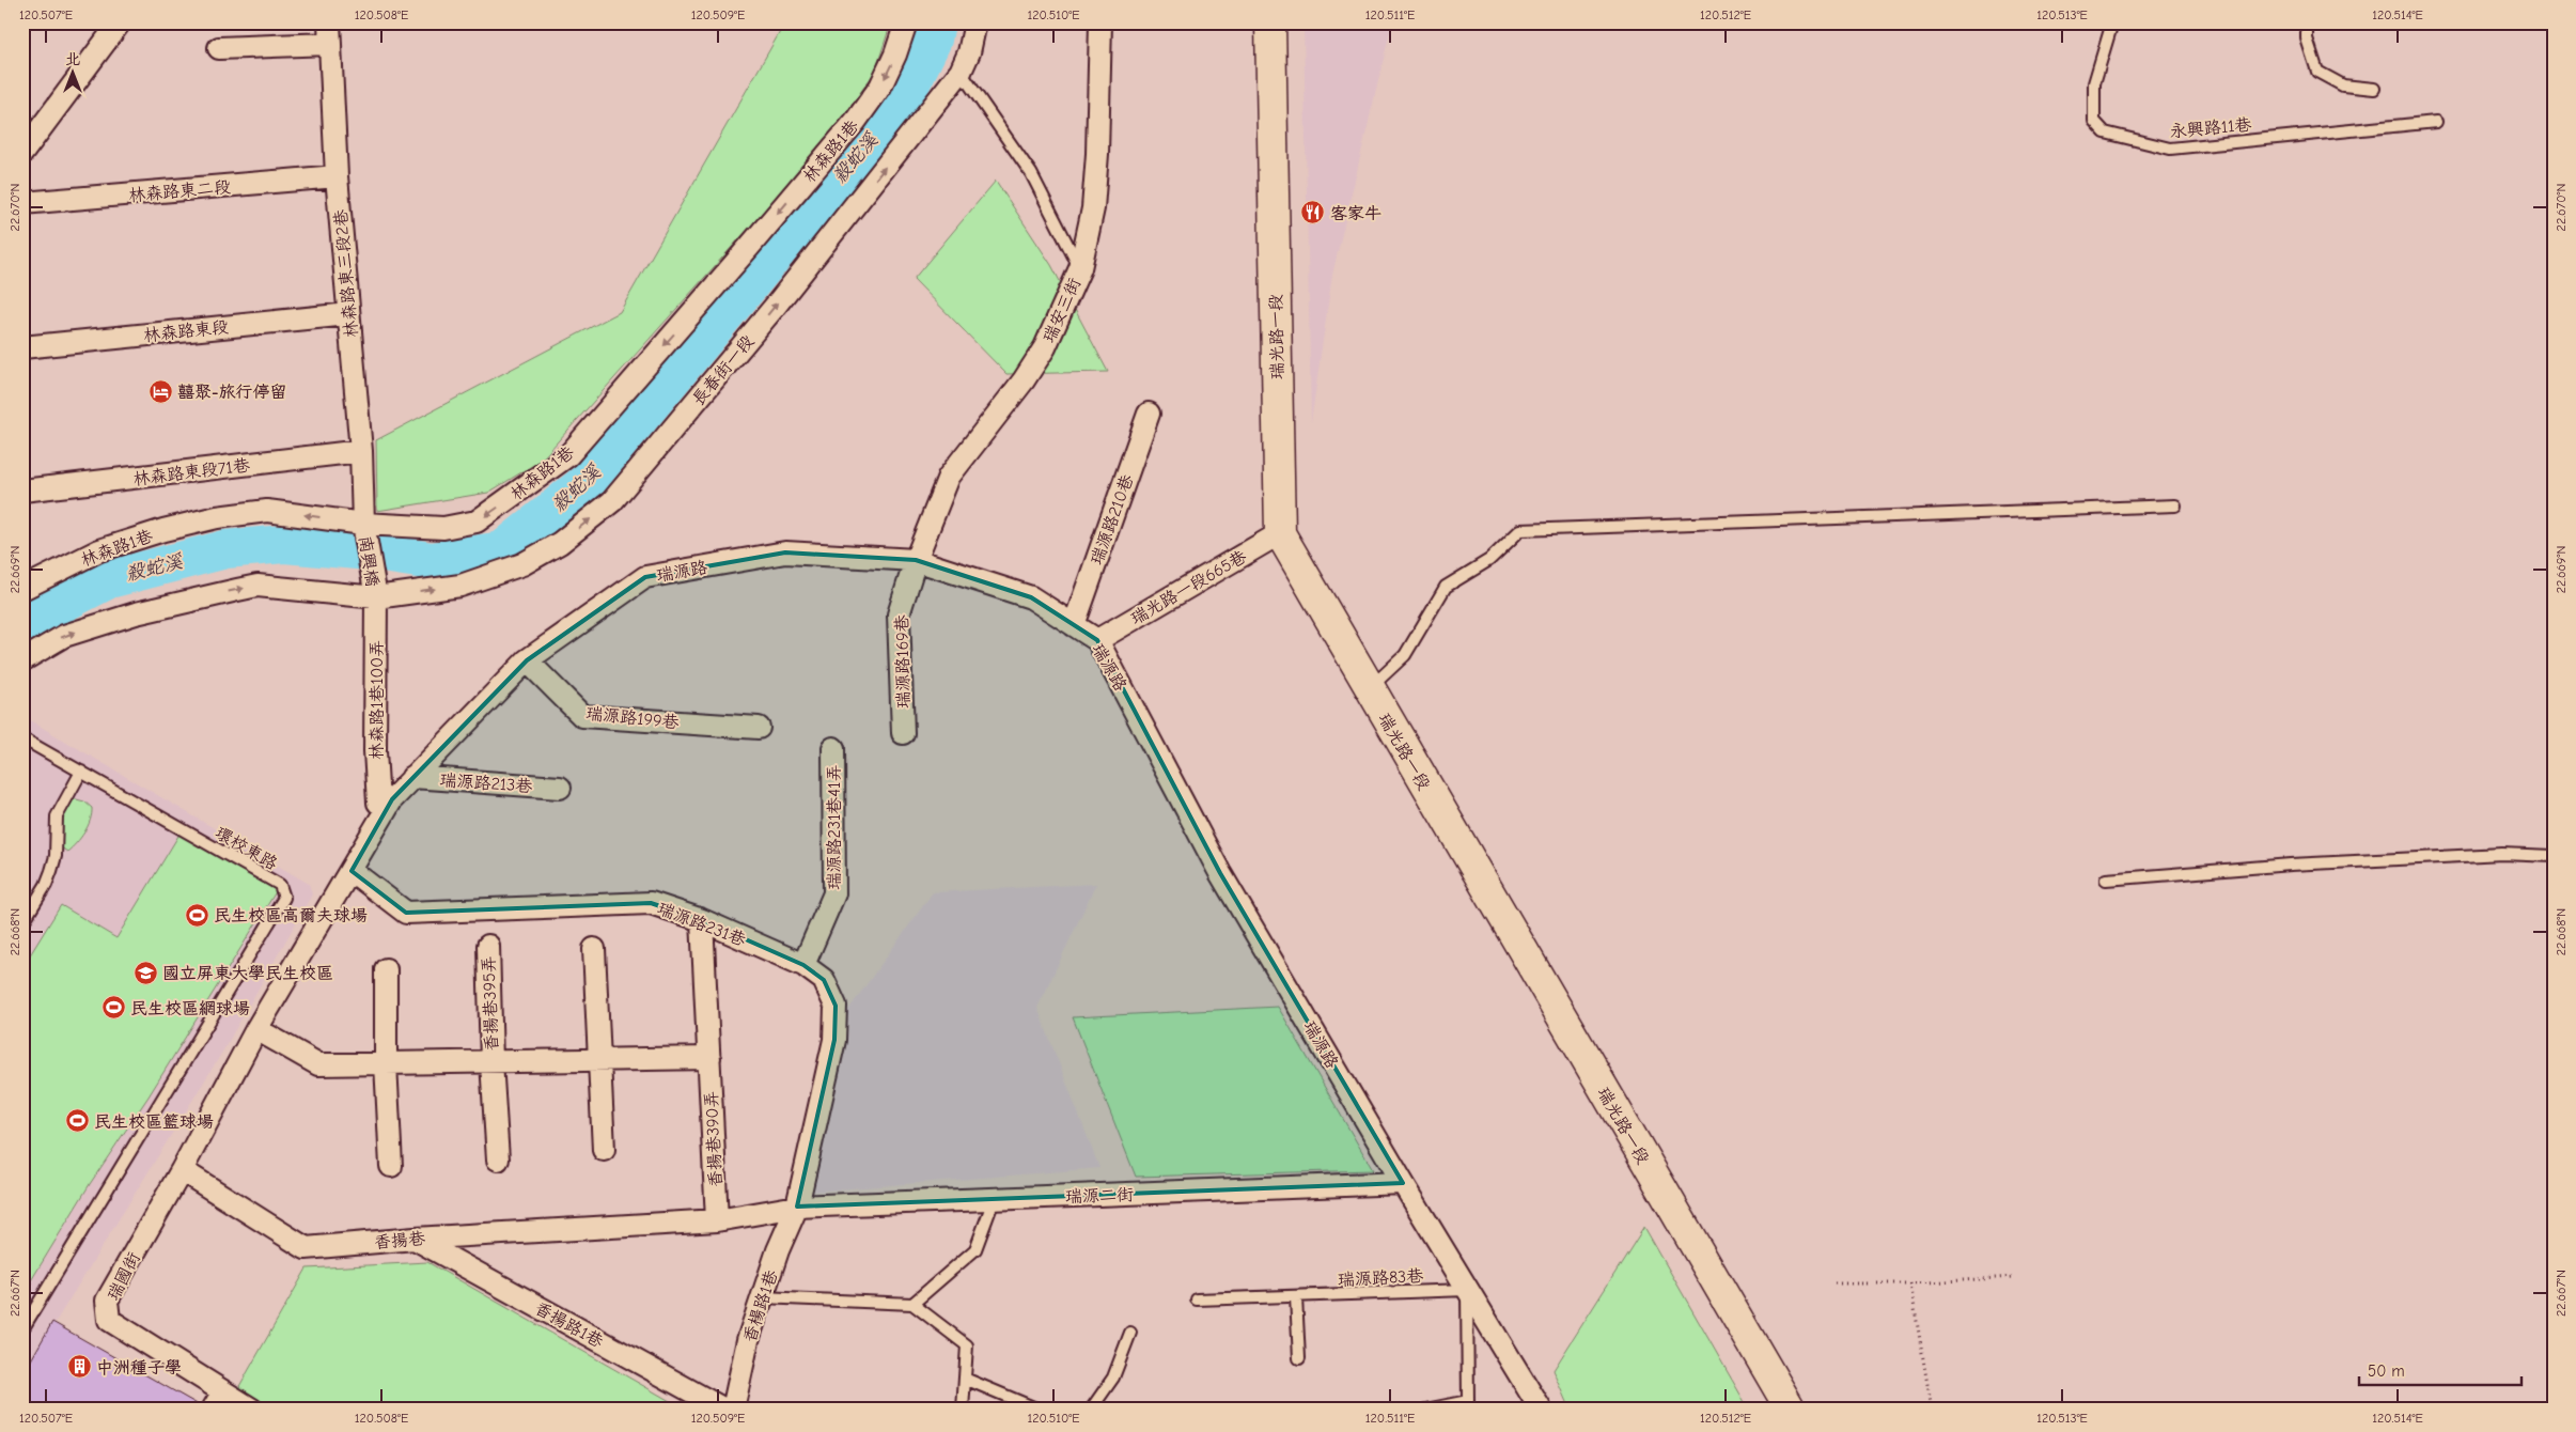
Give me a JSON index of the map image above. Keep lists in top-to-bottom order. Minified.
{"streets":{"street":["林森路1巷","林森路東二段","林森路東三段2巷","瑞安三街","林森路東段","瑞光路一段","長春街一段","林森路東段71巷","瑞源路210巷","南興橋","瑞源路","瑞光路一段665巷","瑞源路169巷","林森路1巷100弄","瑞源路199巷","瑞源路213巷","瑞源路231巷41弄","瑞源路231巷","香揚巷395弄","香揚巷390弄","瑞源二街","香揚巷","瑞國街","香楊路1巷","香揚路1巷"],"lane":["永興路11巷","環校東路","瑞源路83巷"]},"crossings":[["林森路1巷","林森路東三段2巷"],["林森路1巷","南興橋"],["林森路東二段","林森路東三段2巷"],["林森路東三段2巷","林森路東段"],["林森路東三段2巷","林森路東段71巷"],["林森路東三段2巷","南興橋"],["瑞安三街","瑞源路"],["瑞安三街","瑞源路169巷"],["瑞光路一段","瑞光路一段665巷"],["長春街一段","南興橋"],["長春街一段","林森路1巷100弄"],["瑞源路210巷","瑞源路"],["南興橋","林森路1巷100弄"],["瑞源路","瑞光路一段665巷"],["瑞源路","瑞源路169巷"],["瑞源路","瑞源路199巷"],["瑞源路","瑞源路213巷"],["瑞源路","瑞源路231巷"],["瑞源路","瑞源二街"],["瑞源路","瑞源路83巷"],["瑞源路231巷41弄","瑞源路231巷"],["瑞源路231巷","香揚巷390弄"],["瑞源路231巷","瑞源二街"],["瑞源路231巷","香揚巷"],["瑞源路231巷","香楊路1巷"],["香揚巷390弄","香揚巷"],["瑞源二街","香揚巷"],["瑞源二街","香楊路1巷"],["香揚巷","瑞國街"],["香揚巷","香楊路1巷"],["香揚巷","香揚路1巷"]],"one_way":["林森路1巷","長春街一段"],"water":["殺蛇溪"],"places":{"restaurant":["客家牛"],"hotel":["囍聚-旅行停留"],"sports":["民生校區高爾夫球場","民生校區網球場","民生校區籃球場"],"school or university":["國立屏東大學民生校區"],"building":["中洲種子學"]},"scale_bar":"50 m","north":"top","coordinates":["120.507°E","120.508°E","120.509°E","120.510°E","120.511°E","120.512°E","120.513°E","120.514°E","22.670°N","22.669°N","22.668°N","22.667°N"]}
